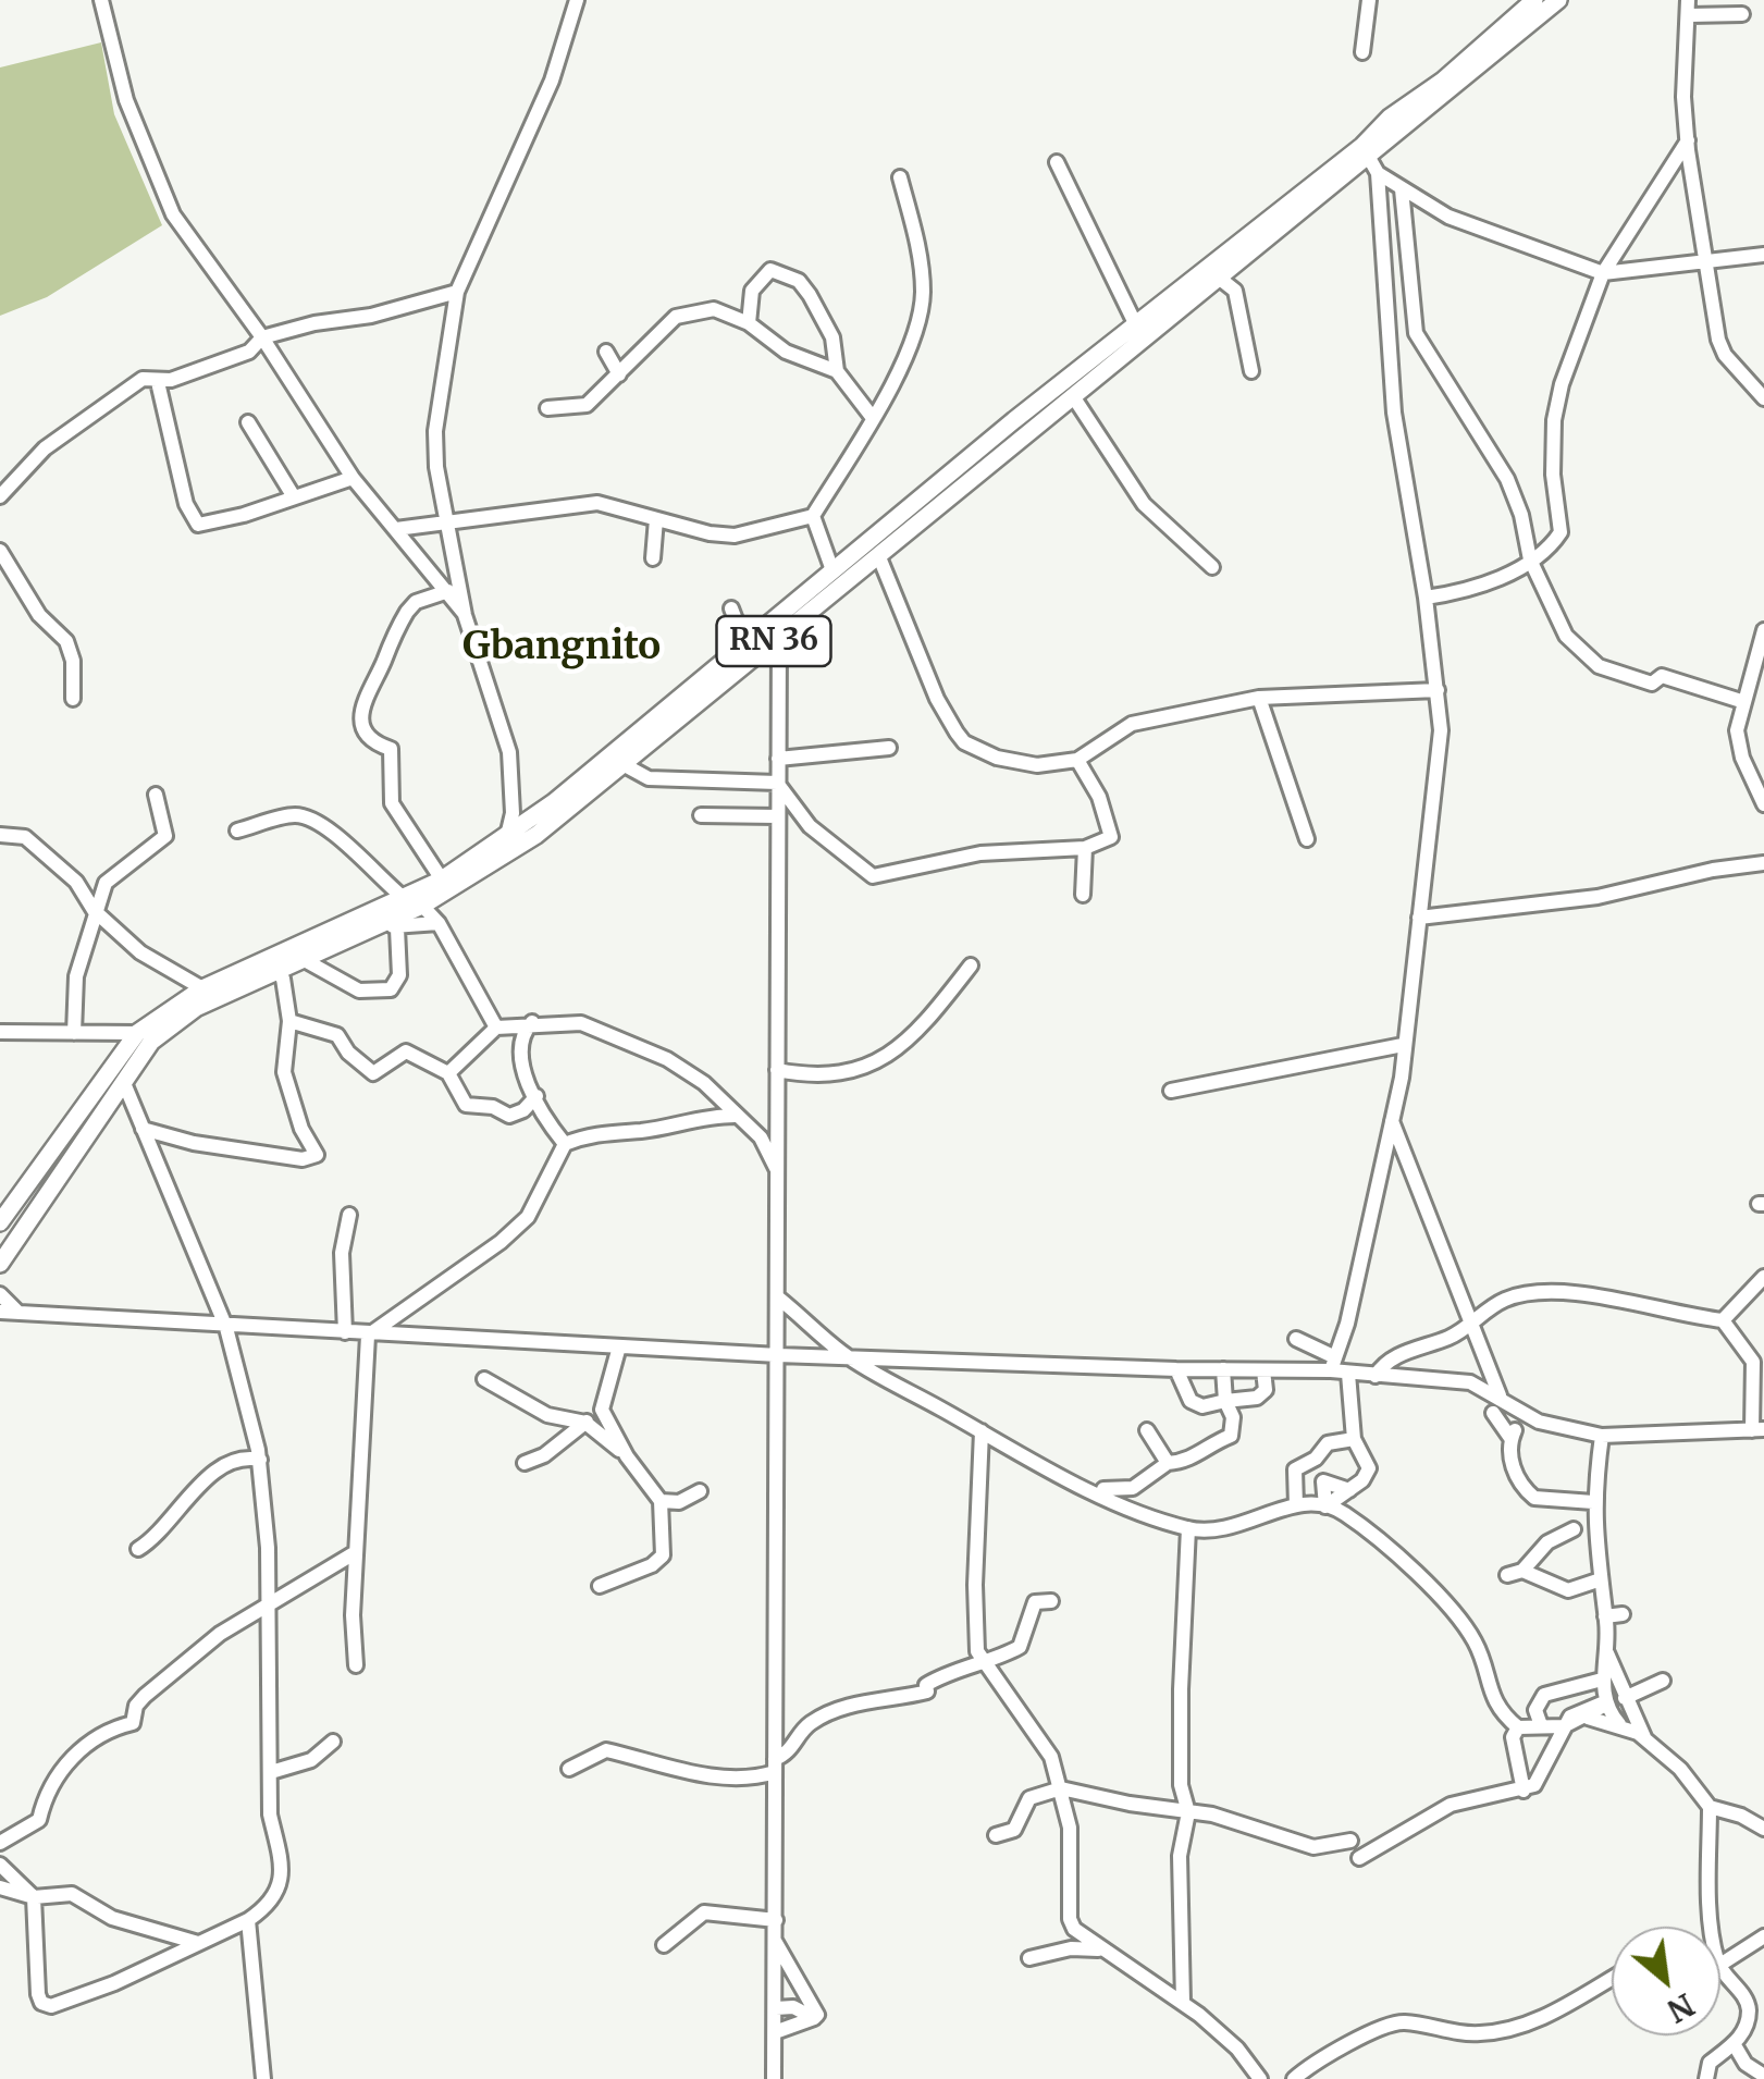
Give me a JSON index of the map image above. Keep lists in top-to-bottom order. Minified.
{"streets":{"main road":["RN 36"]},"districts":["Gbangnito"],"north":"bottom right"}
